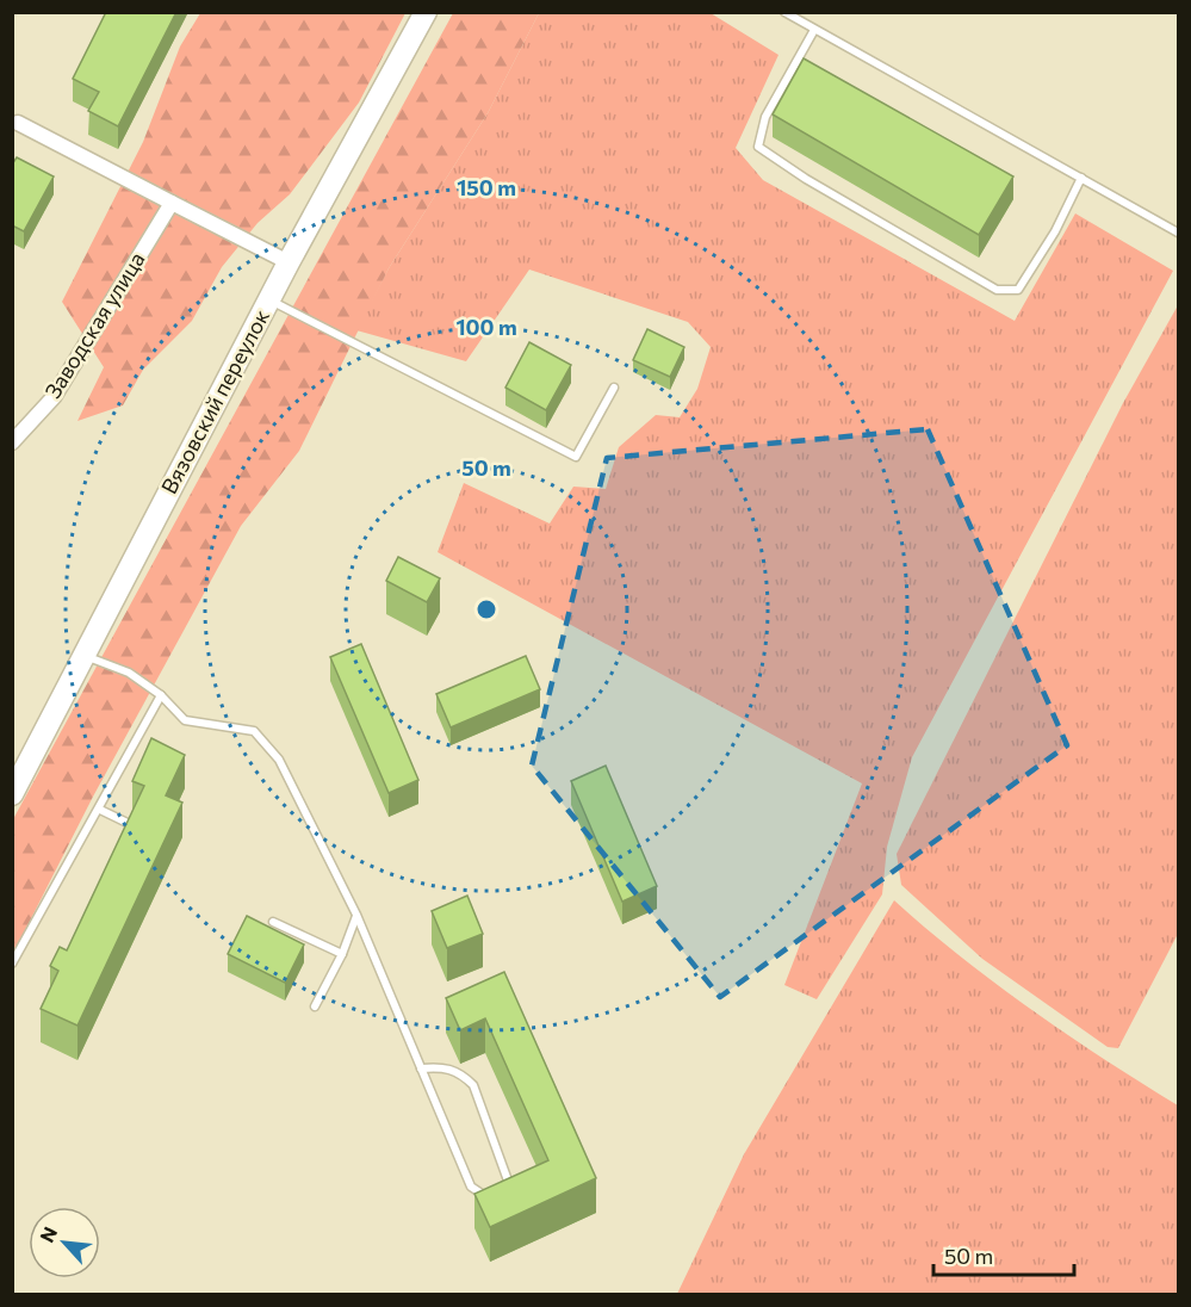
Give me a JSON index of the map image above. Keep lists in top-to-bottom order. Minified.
{"streets":{"street":["Заводская улица","Вязовский переулок"]},"scale_bar":"50 m","north":"top left","rings":["150 m","100 m","50 m"]}
